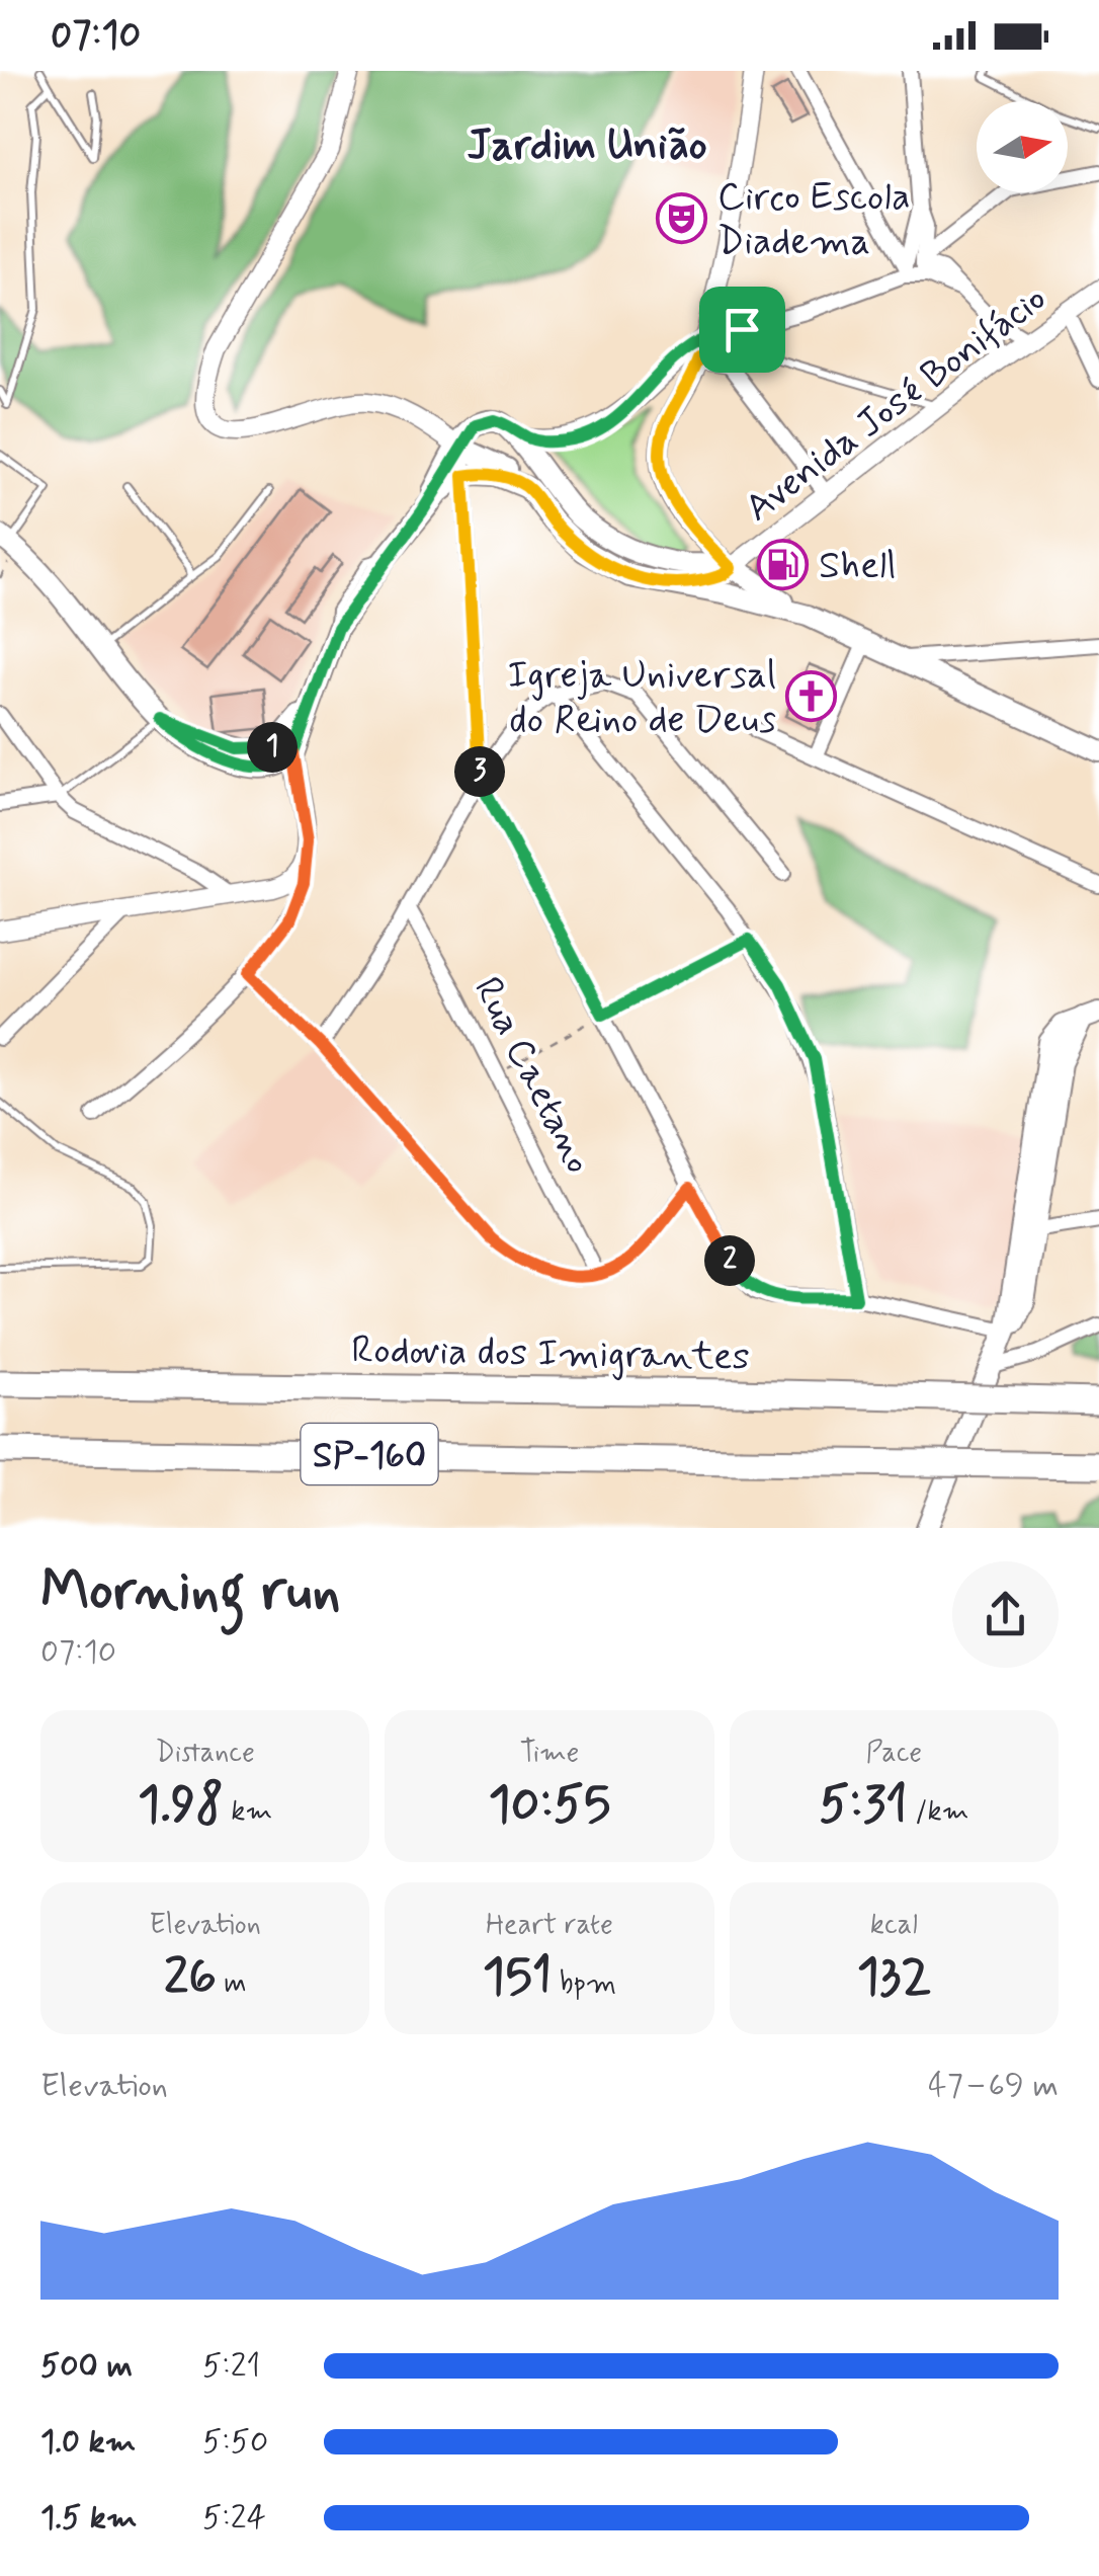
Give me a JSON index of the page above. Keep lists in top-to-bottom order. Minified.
{"streets":{"highway":["Rodovia dos Imigrantes","SP-160"],"street":["Avenida José Bonifácio","Rua Caetano"]},"districts":["Jardim União"],"places":{"theatre":["Circo Escola Diadema"],"fuel station":["Shell"],"church":["Igreja Universal do Reino de Deus"]},"north":"right","page":{"status":"07:10","pins":["1","3","2"],"heading":["Morning run","07:10"],"stats":[["Distance","1.98 km"],["Time","10:55"],["Pace","5:31 /km"],["Elevation","26 m"],["Heart rate","151 bpm"],["kcal","132"]],"chart":["Elevation","47–69 m"],"list":[{"name":"500 m","note":"5:21"},{"name":"1.0 km","note":"5:50"},{"name":"1.5 km","note":"5:24"}]}}
